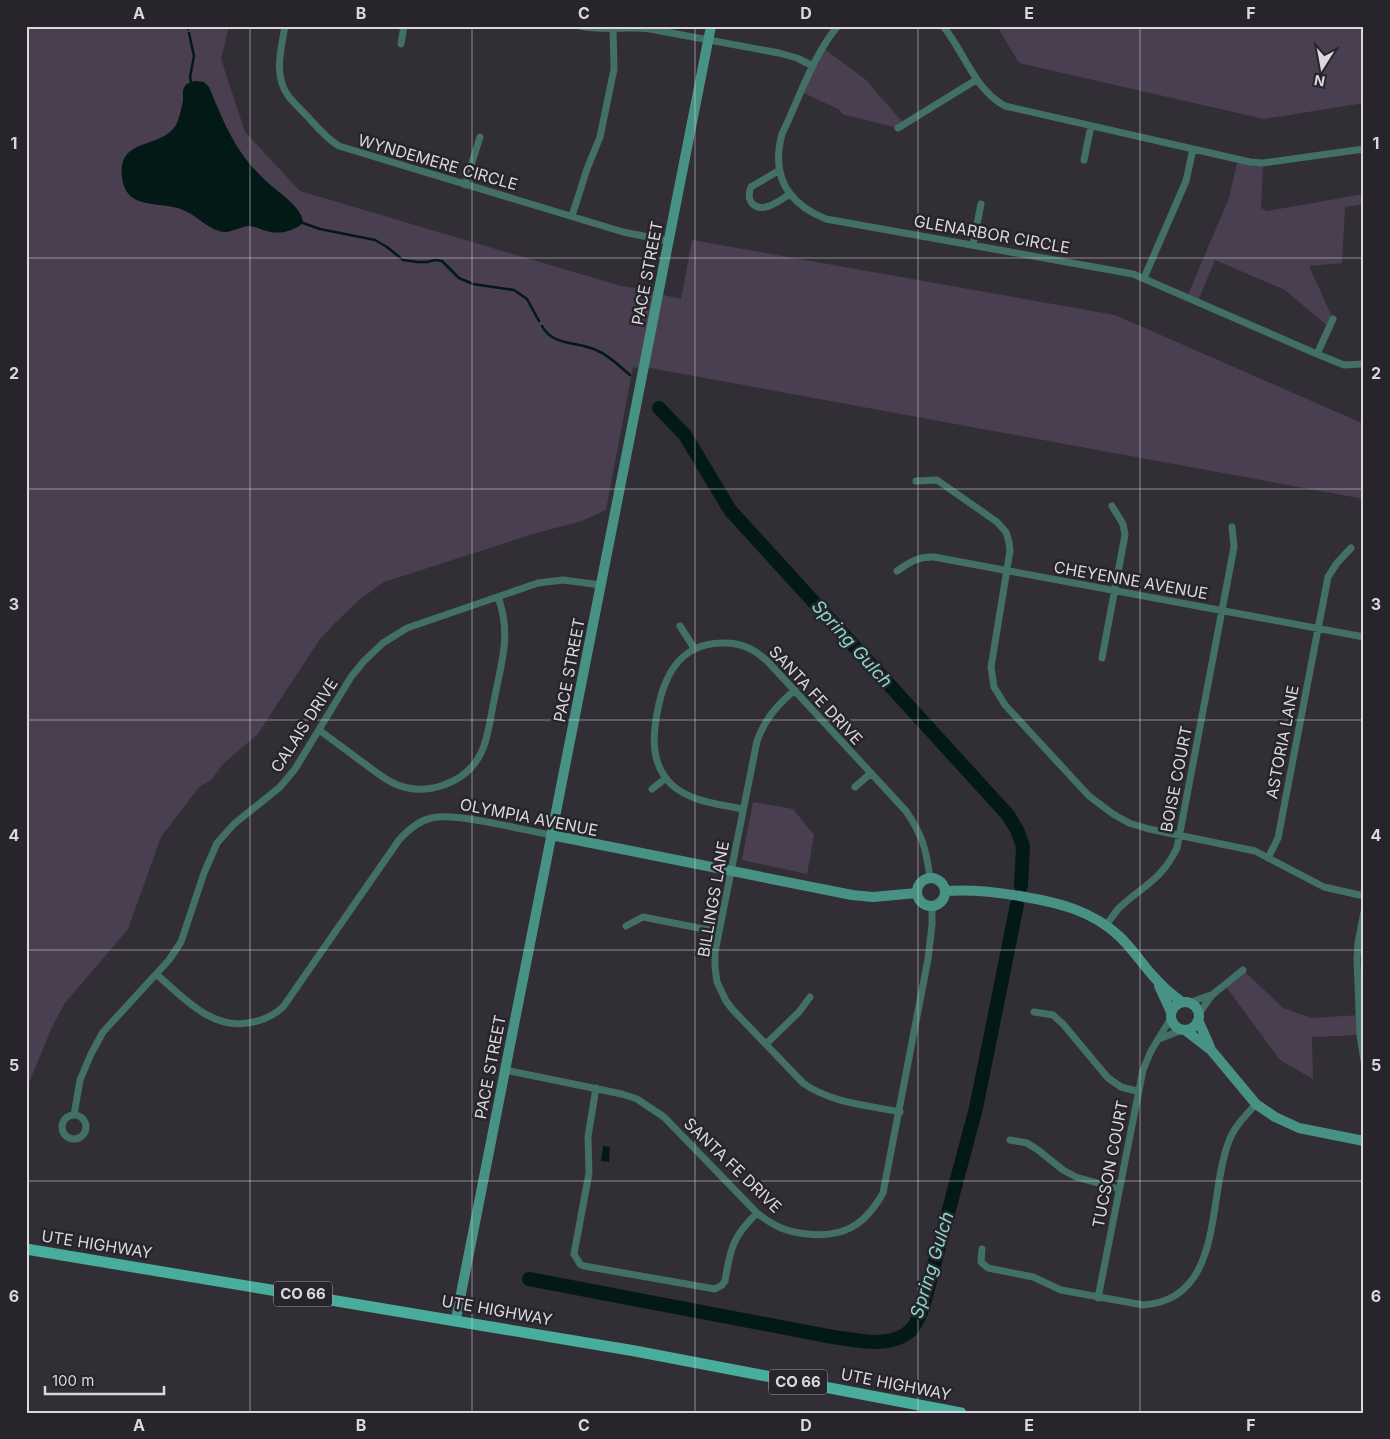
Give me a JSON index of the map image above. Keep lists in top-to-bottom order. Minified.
{"streets":{"main road":["PACE STREET","OLYMPIA AVENUE","UTE HIGHWAY","CO 66"],"street":["WYNDEMERE CIRCLE","GLENARBOR CIRCLE","CHEYENNE AVENUE","SANTA FE DRIVE","CALAIS DRIVE","ASTORIA LANE","BOISE COURT","BILLINGS LANE","TUCSON COURT"]},"crossings":[["WYNDEMERE CIRCLE","PACE STREET"],["PACE STREET","SANTA FE DRIVE"],["PACE STREET","CALAIS DRIVE"],["PACE STREET","OLYMPIA AVENUE"],["PACE STREET","UTE HIGHWAY"],["CHEYENNE AVENUE","ASTORIA LANE"],["CHEYENNE AVENUE","BOISE COURT"],["SANTA FE DRIVE","OLYMPIA AVENUE"],["SANTA FE DRIVE","BILLINGS LANE"],["CALAIS DRIVE","OLYMPIA AVENUE"],["OLYMPIA AVENUE","BILLINGS LANE"]],"water":["Spring Gulch"],"scale_bar":"100 m","north":"bottom","grid":{"columns":["A","B","C","D","E","F"],"rows":["1","2","3","4","5","6"]}}
